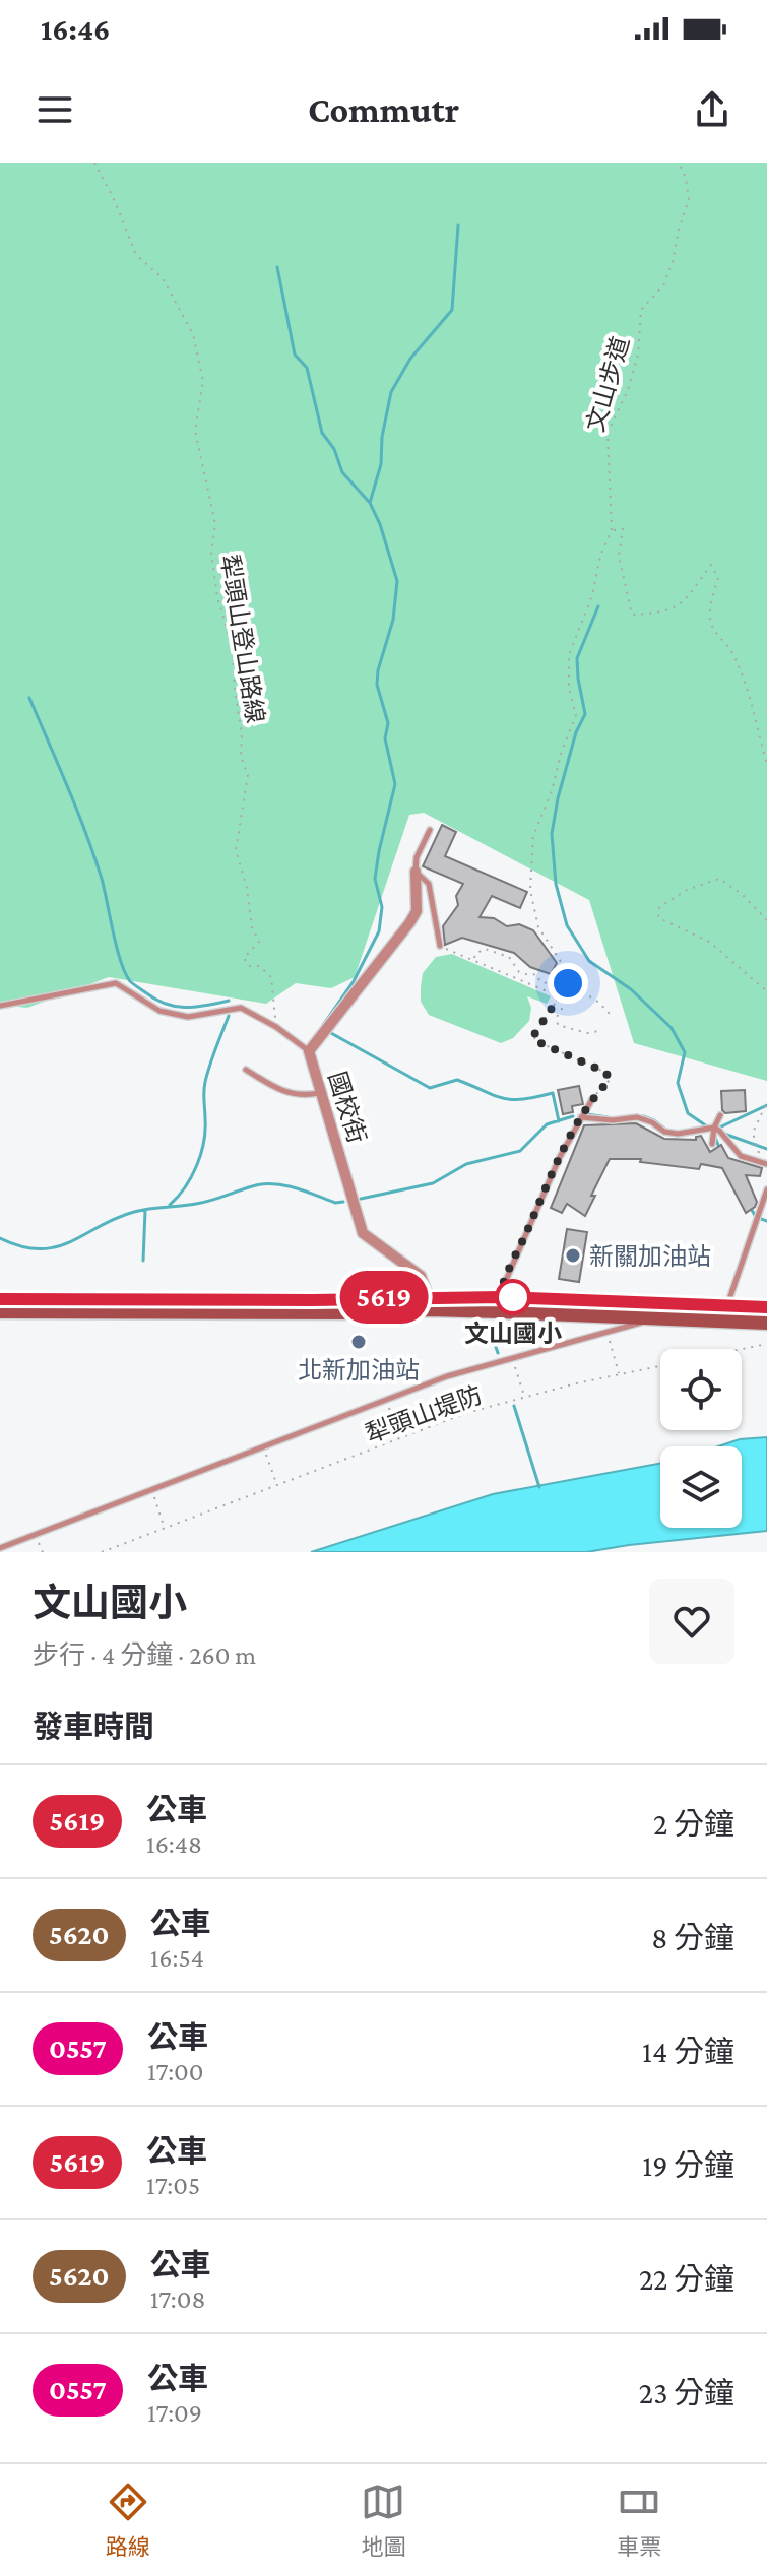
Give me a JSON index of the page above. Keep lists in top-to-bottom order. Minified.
{"streets":{"street":["國校街"],"path":["文山步道","犁頭山登山路線","犁頭山堤防"]},"places":["新關加油站","文山國小","北新加油站"],"lines":["bus line 5619"],"page":{"status":"16:46","header":"Commutr","on_map":"5619","heading":[["文山國小","步行 · 4 分鐘 · 260 m"],"發車時間"],"list":[{"mark":"5619","name":"公車","note":"16:48","value":"2 分鐘"},{"mark":"5620","name":"公車","note":"16:54","value":"8 分鐘"},{"mark":"0557","name":"公車","note":"17:00","value":"14 分鐘"},{"mark":"5619","name":"公車","note":"17:05","value":"19 分鐘"},{"mark":"5620","name":"公車","note":"17:08","value":"22 分鐘"},{"mark":"0557","name":"公車","note":"17:09","value":"23 分鐘"}],"tabs":["路線","地圖","車票"]}}
